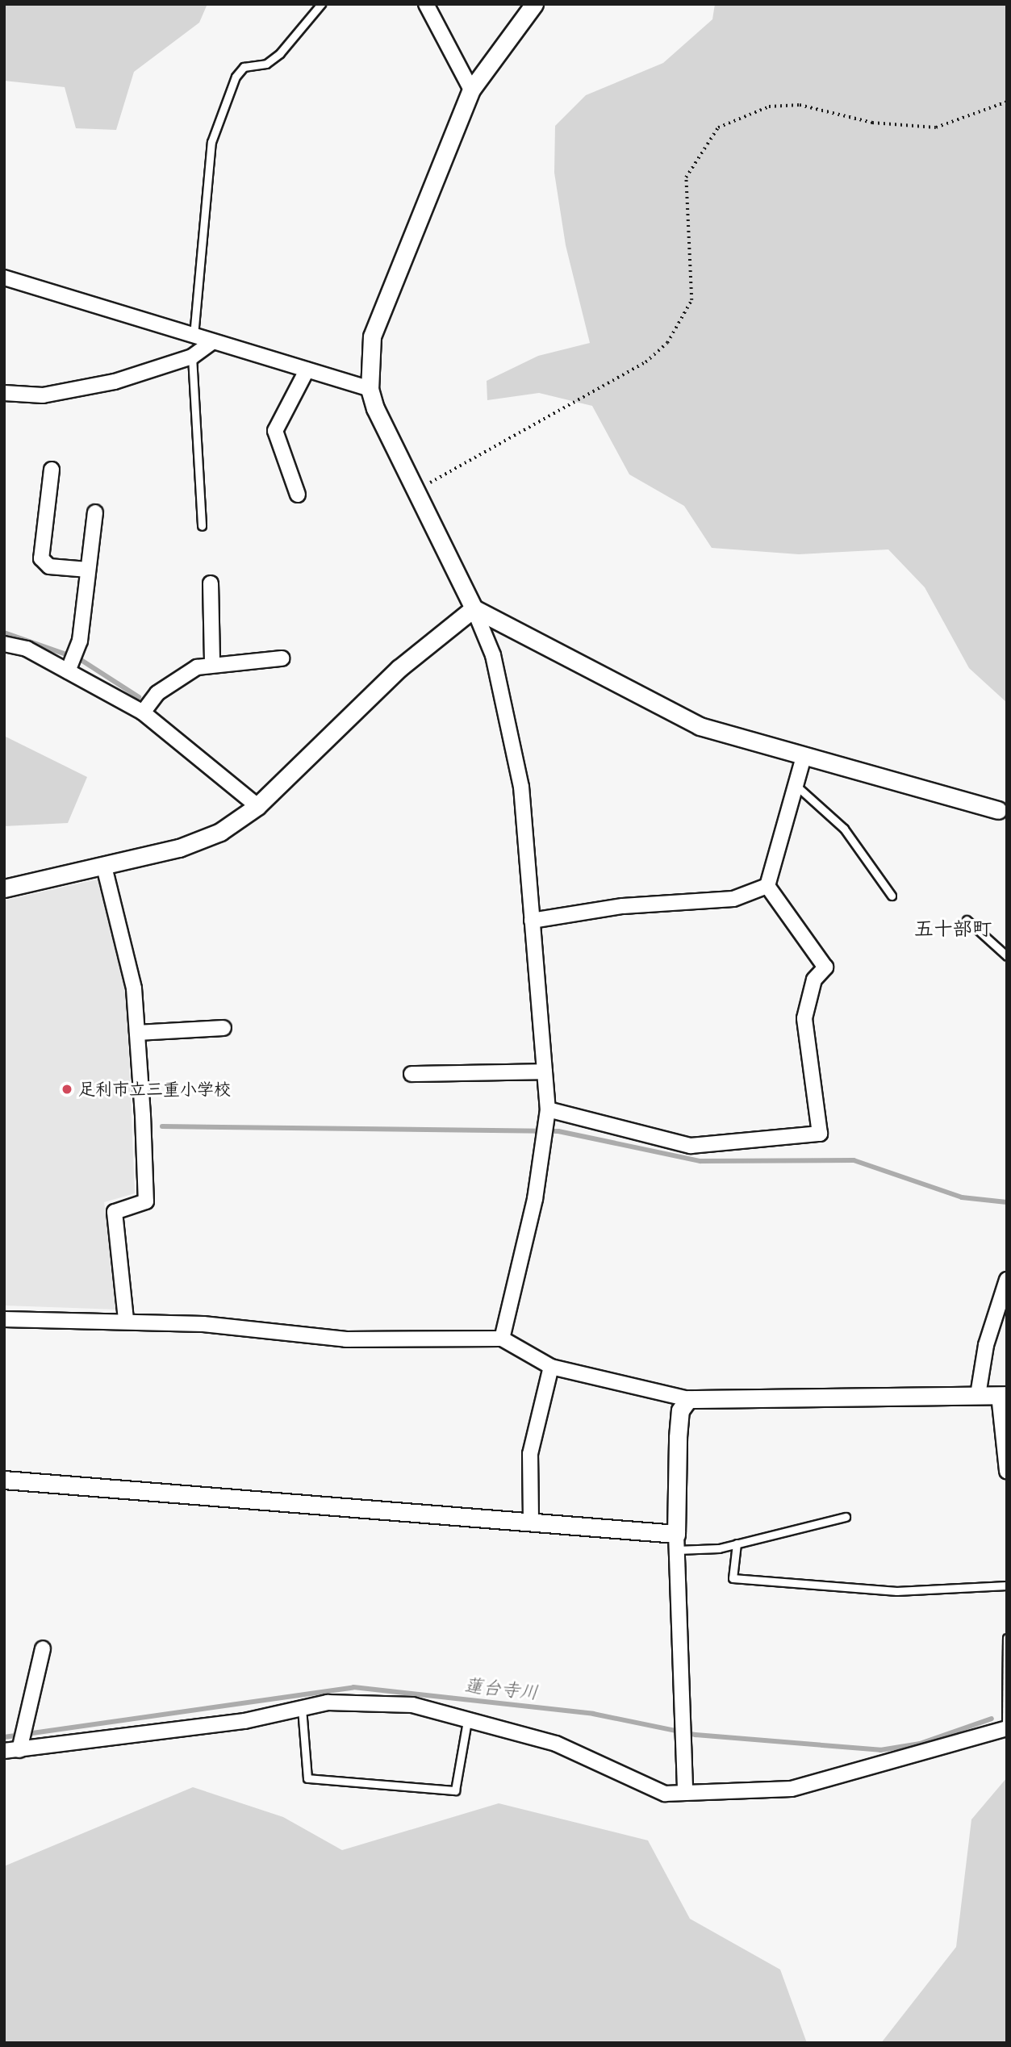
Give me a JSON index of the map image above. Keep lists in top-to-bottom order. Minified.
{"districts":["五十部町"],"water":["蓮台寺川"],"places":["足利市立三重小学校"]}
